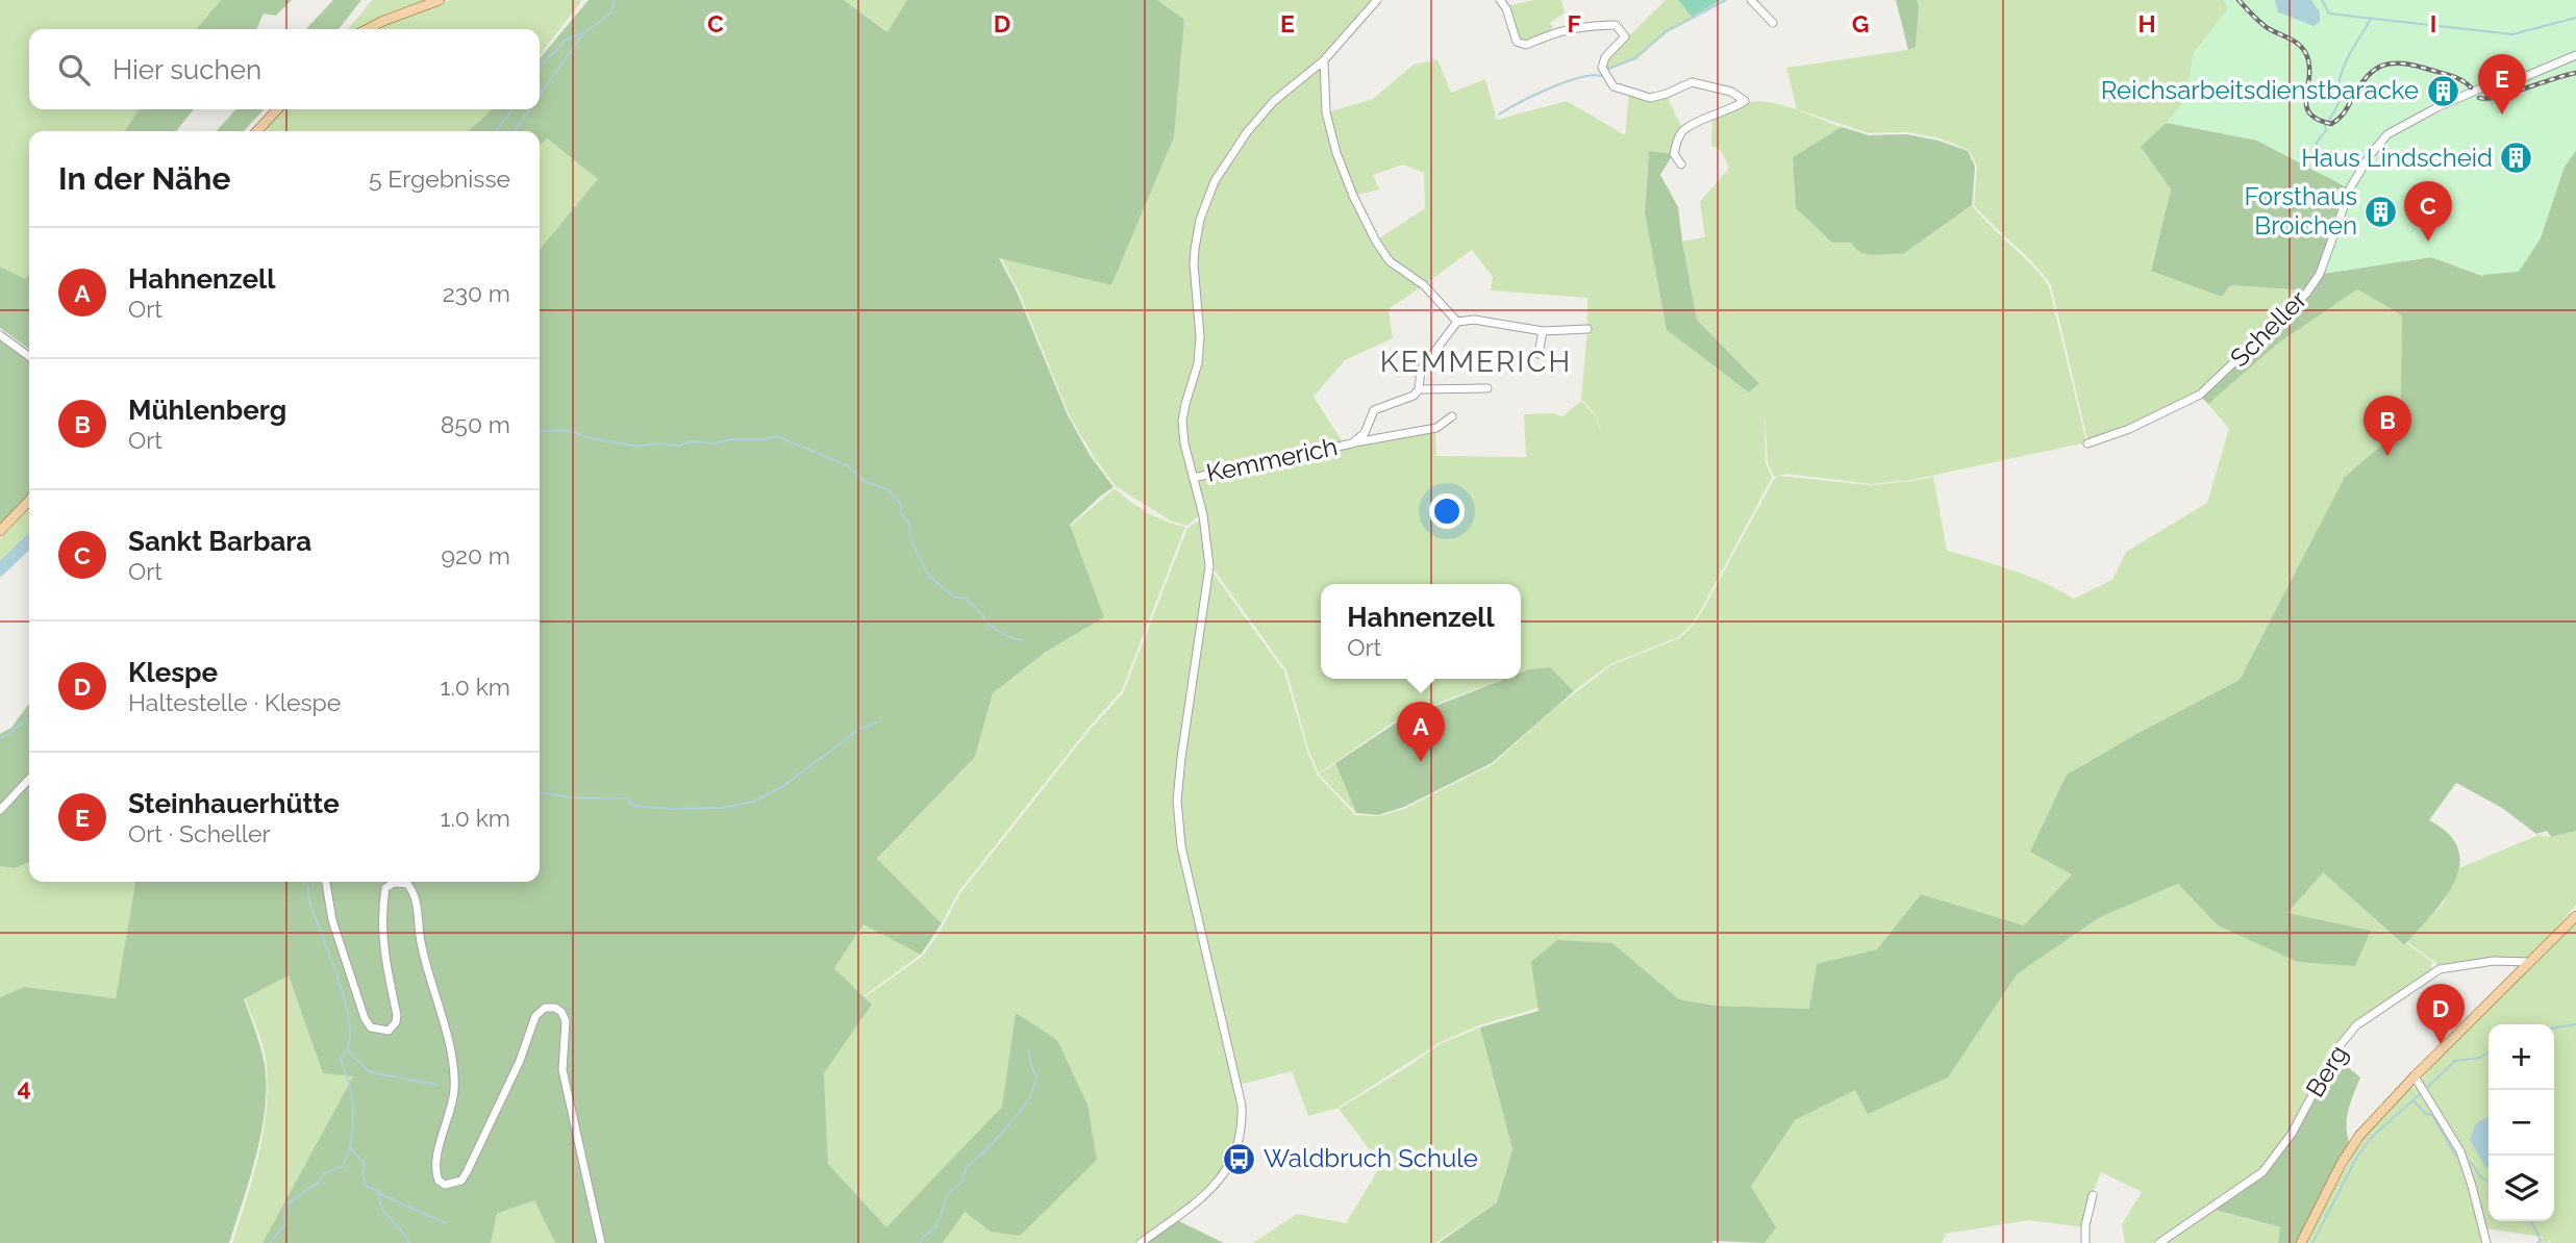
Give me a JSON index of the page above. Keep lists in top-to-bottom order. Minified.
{"streets":{"street":["Scheller","Kemmerich","Berg"]},"districts":["KEMMERICH"],"places":{"building":["Reichsarbeitsdienstbaracke","Haus Lindscheid","Forsthaus Broichen"],"bus stop":["Waldbruch Schule"]},"page":{"search":"Hier suchen","pins":["E","C","B","A","D"],"heading":["In der Nähe","5 Ergebnisse"],"list":[{"mark":"A","name":"Hahnenzell","note":"Ort","value":"230 m"},{"mark":"B","name":"Mühlenberg","note":"Ort","value":"850 m"},{"mark":"C","name":"Sankt Barbara","note":"Ort","value":"920 m"},{"mark":"D","name":"Klespe","note":"Haltestelle · Klespe","value":"1.0 km"},{"mark":"E","name":"Steinhauerhütte","note":"Ort · Scheller","value":"1.0 km"}],"popup":["Hahnenzell","Ort"],"map_buttons":["+","−"]},"grid":{"columns":["C","D","E","F","G","H","I"],"rows":["4"]}}
